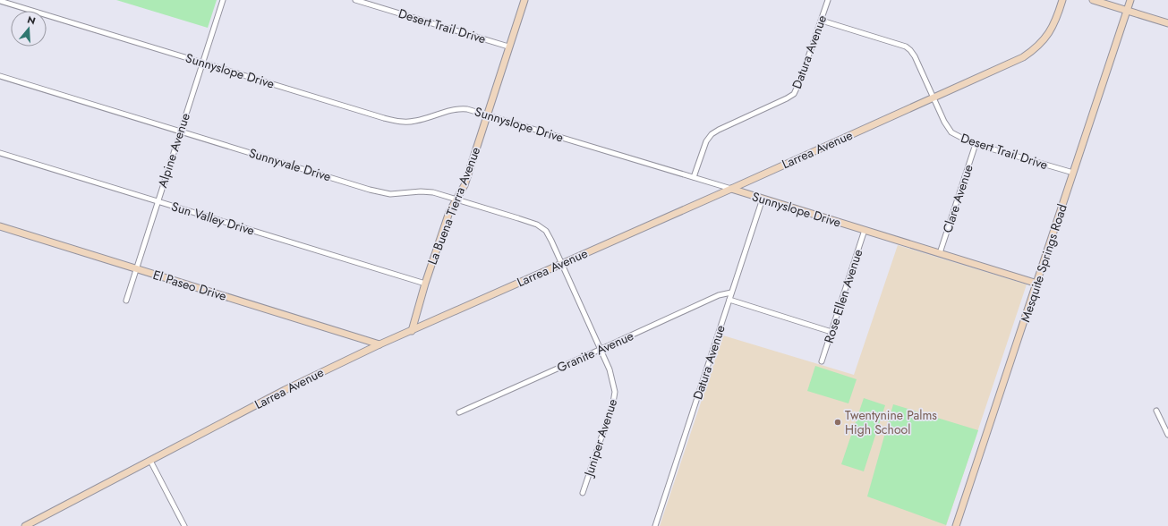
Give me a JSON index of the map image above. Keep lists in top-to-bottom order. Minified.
{"streets":{"street":["Desert Trail Drive","Datura Avenue","Sunnyslope Drive","Larrea Avenue","Alpine Avenue","Sunnyvale Drive","Clare Avenue","La Buena Tierra Avenue","Sun Valley Drive","Mesquite Springs Road","El Paseo Drive","Rose Ellen Avenue","Granite Avenue","Juniper Avenue"]},"crossings":[["Desert Trail Drive","Datura Avenue"],["Desert Trail Drive","Larrea Avenue"],["Desert Trail Drive","Clare Avenue"],["Desert Trail Drive","La Buena Tierra Avenue"],["Desert Trail Drive","Mesquite Springs Road"],["Datura Avenue","Sunnyslope Drive"],["Datura Avenue","Granite Avenue"],["Sunnyslope Drive","Larrea Avenue"],["Sunnyslope Drive","Alpine Avenue"],["Sunnyslope Drive","Clare Avenue"],["Sunnyslope Drive","La Buena Tierra Avenue"],["Sunnyslope Drive","Mesquite Springs Road"],["Sunnyslope Drive","Rose Ellen Avenue"],["Larrea Avenue","Sunnyvale Drive"],["Larrea Avenue","La Buena Tierra Avenue"],["Larrea Avenue","El Paseo Drive"],["Larrea Avenue","Juniper Avenue"],["Alpine Avenue","Sunnyvale Drive"],["Alpine Avenue","Sun Valley Drive"],["Alpine Avenue","El Paseo Drive"],["Sunnyvale Drive","La Buena Tierra Avenue"],["Sunnyvale Drive","Juniper Avenue"],["La Buena Tierra Avenue","Sun Valley Drive"],["Granite Avenue","Juniper Avenue"]],"places":["Twentynine Palms High School"],"north":"top"}
